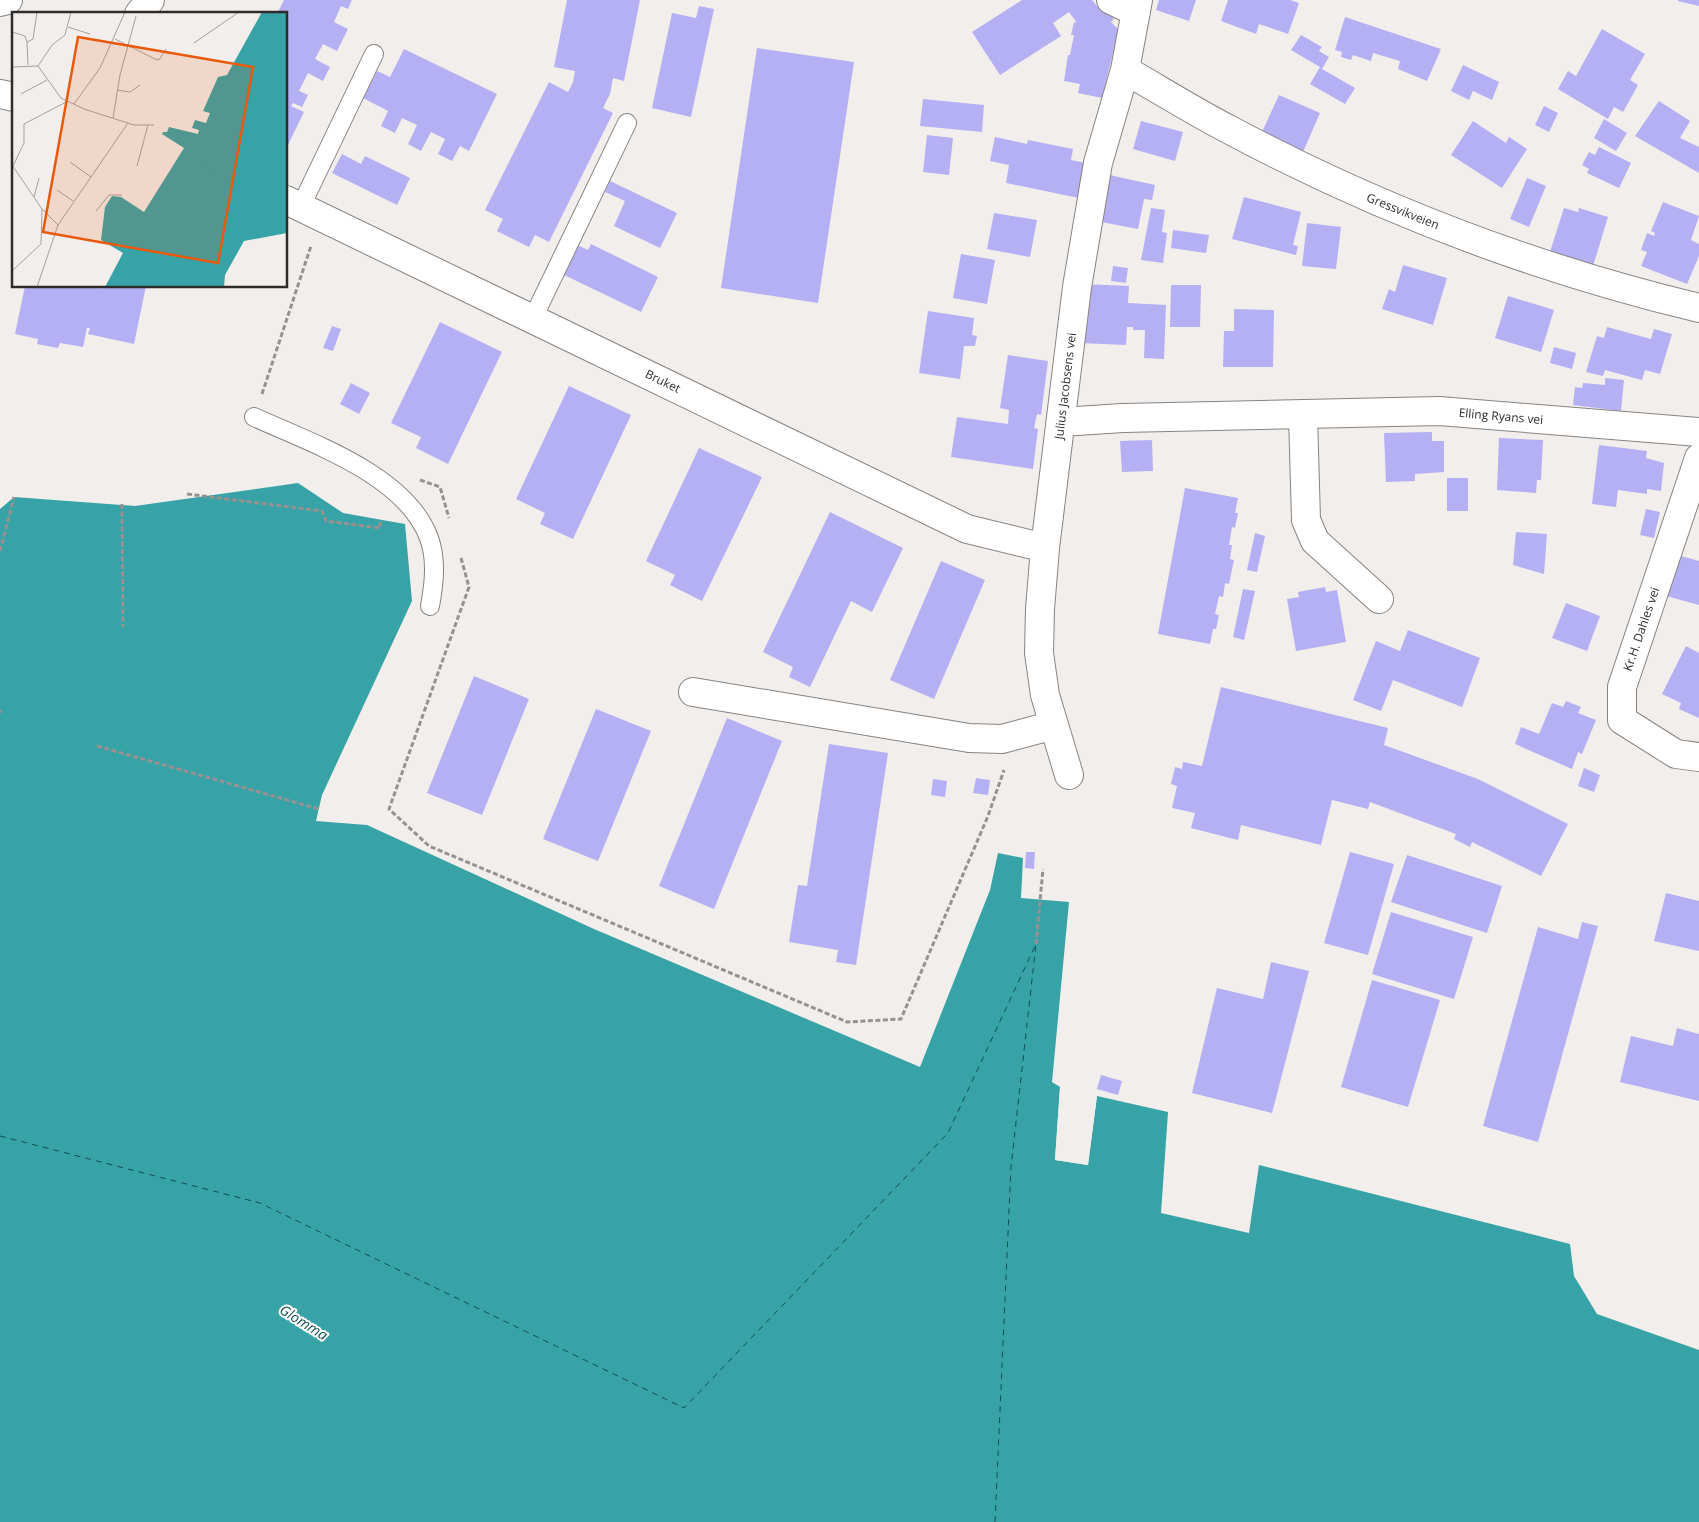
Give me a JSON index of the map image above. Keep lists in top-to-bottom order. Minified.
{"streets":{"street":["Gressvikveien","Bruket","Julius Jacobsens vei","Elling Ryans vei","Kr.H. Dahles vei"]},"crossings":[["Gressvikveien","Julius Jacobsens vei"],["Bruket","Julius Jacobsens vei"],["Julius Jacobsens vei","Elling Ryans vei"]],"water":["Glomma"]}
